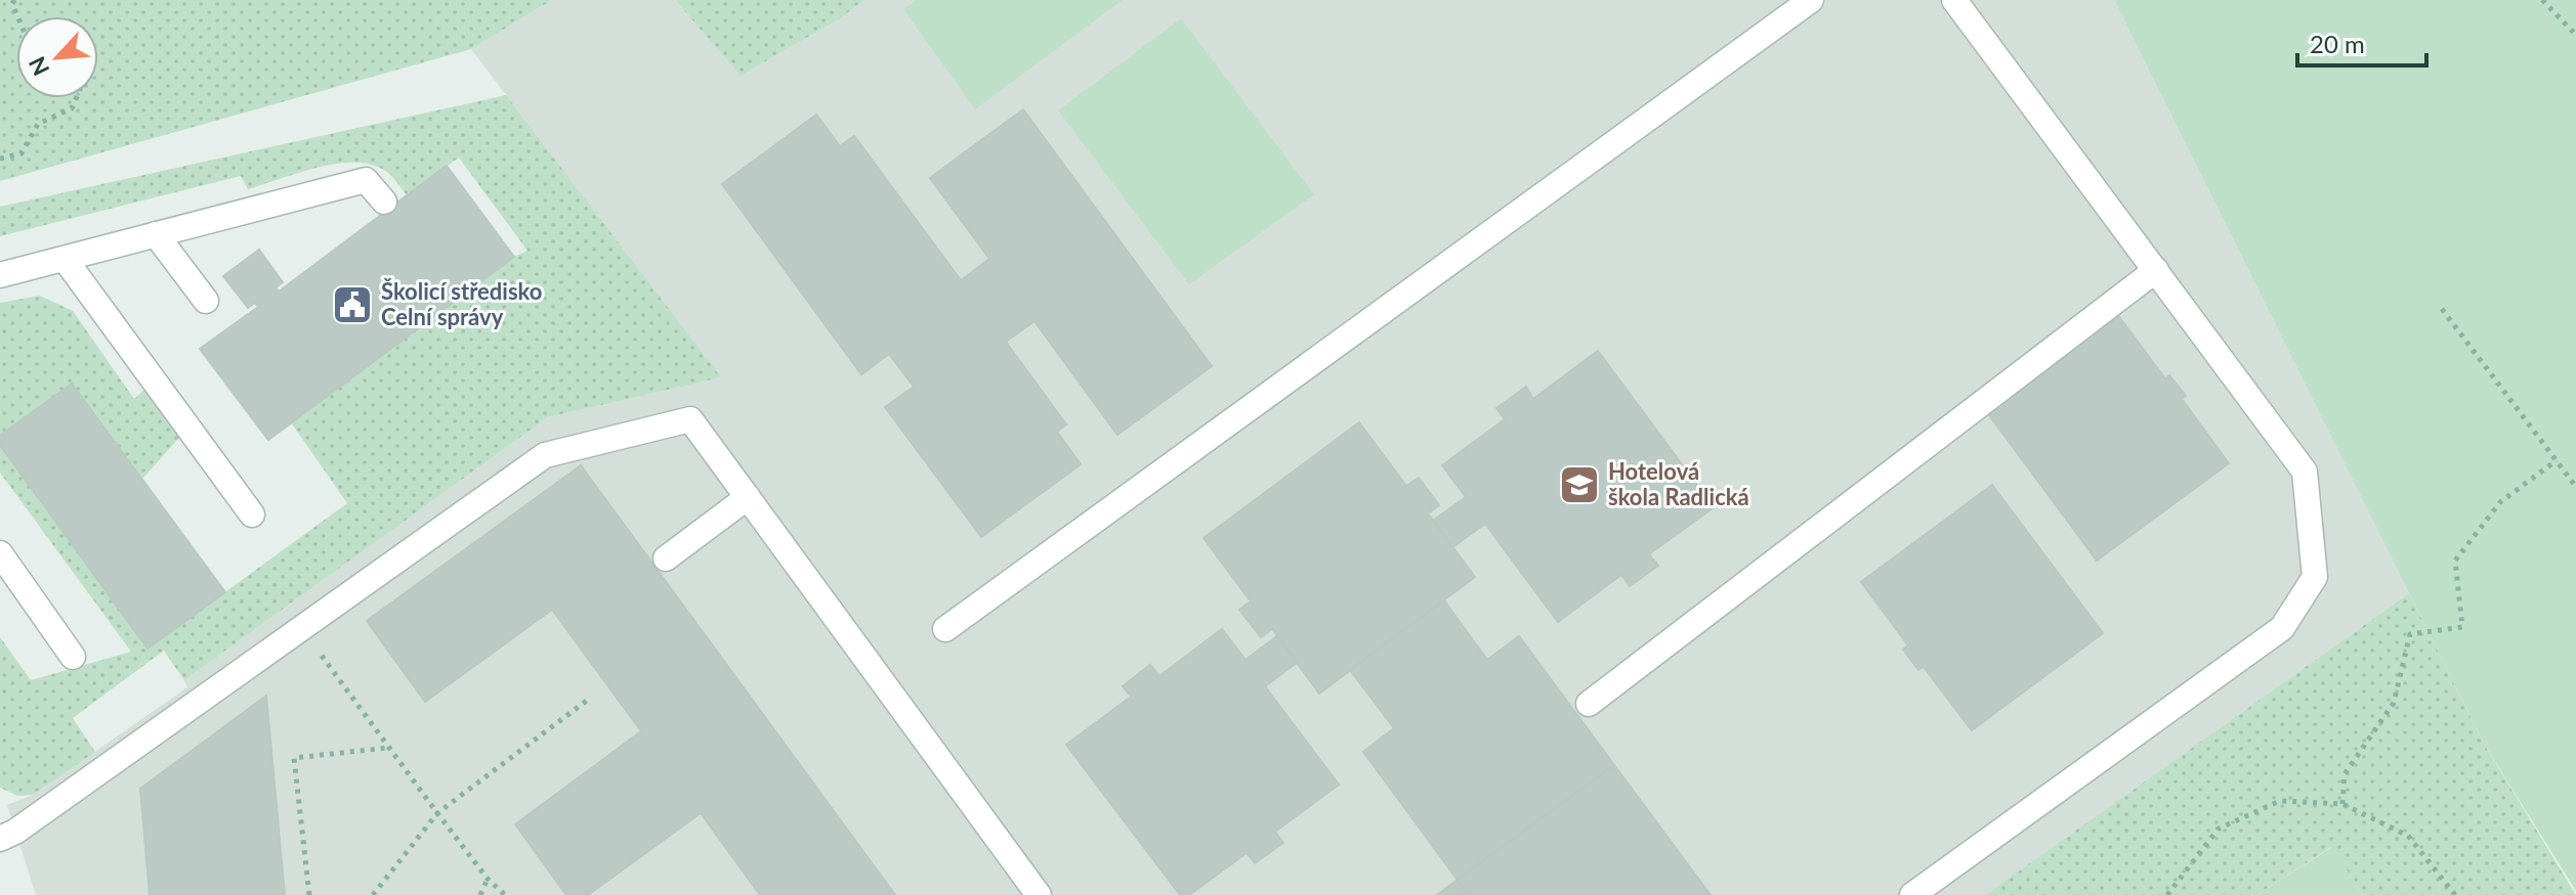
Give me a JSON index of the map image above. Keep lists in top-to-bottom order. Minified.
{"places":{"public building":["Školicí středisko Celní správy"],"school or university":["Hotelová škola Radlická"]},"scale_bar":"20 m","north":"bottom left"}
